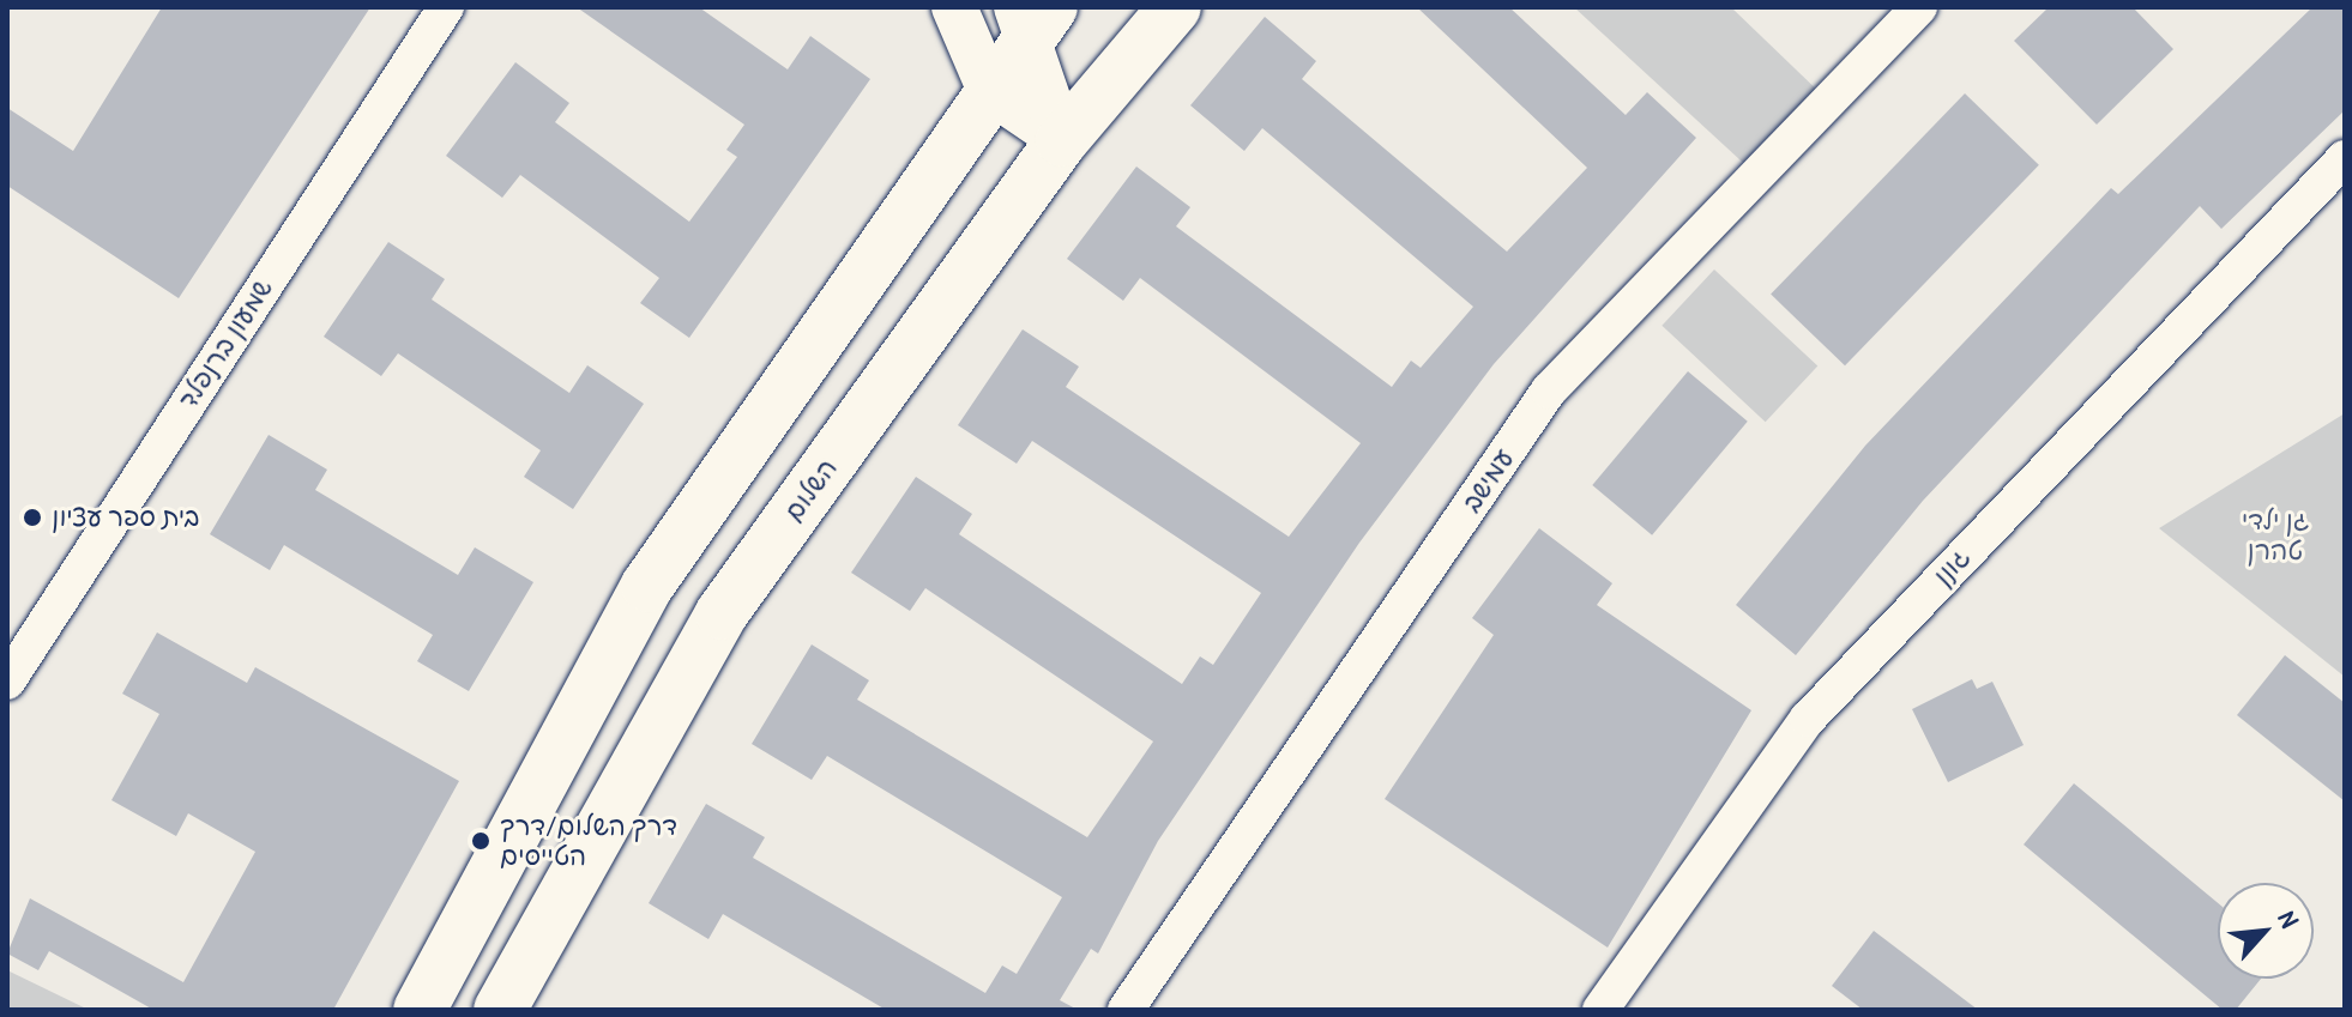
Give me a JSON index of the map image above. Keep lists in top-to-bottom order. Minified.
{"streets":{"main road":["השלום"],"street":["שמעון ברנפלד","עמישב","גונן"]},"parks":["גן ילדי טהרן"],"places":["בית ספר עציון","דרך השלום/דרך הטייסים"],"north":"top right"}
